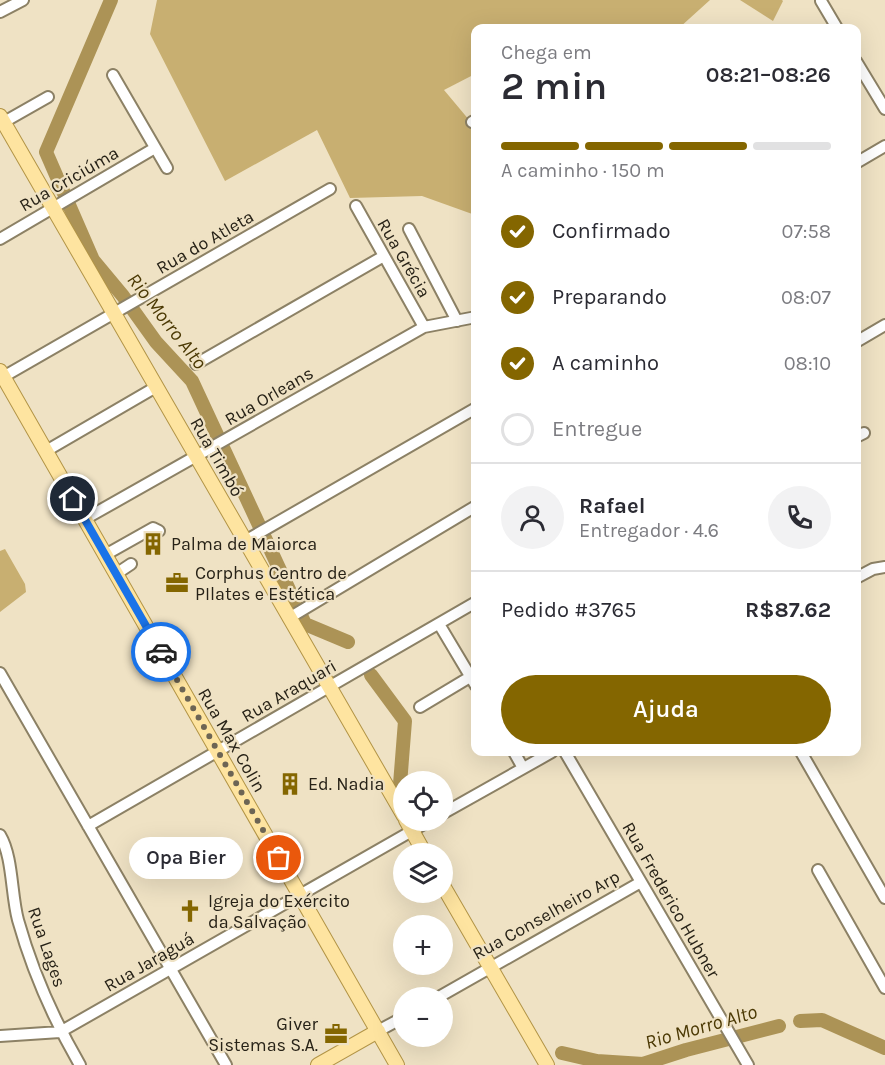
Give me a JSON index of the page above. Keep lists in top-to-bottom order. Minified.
{"streets":{"main road":["Rua Timbó","Rua Max Colin"],"street":["Rua Criciúma","Rua do Atleta","Rua Grécia","Rua Orleans","Rua Araquari","Rua Frederico Hubner","Rua Conselheiro Arp","Rua Lages","Rua Jaraguá"]},"crossings":[["Rua Criciúma","Rua Timbó"],["Rua do Atleta","Rua Timbó"],["Rua do Atleta","Rua Max Colin"],["Rua Grécia","Rua Orleans"],["Rua Orleans","Rua Timbó"],["Rua Orleans","Rua Max Colin"],["Rua Timbó","Rua Araquari"],["Rua Araquari","Rua Max Colin"],["Rua Max Colin","Rua Jaraguá"],["Rua Frederico Hubner","Rua Conselheiro Arp"],["Rua Lages","Rua Jaraguá"]],"water":["Rio Morro Alto"],"places":{"building":["Palma de Maiorca","Ed. Nadia"],"office":["Corphus Centro de PIlates e Estética","Giver Sistemas S.A."],"other":["Opa Bier"],"church":["Igreja do Exército da Salvação"]},"page":{"heading":["2 min","Chega em","08:21–08:26"],"panel":["Rafael","Entregador · 4.6","Pedido #3765","R$87.62"],"bar":"A caminho · 150 m","list":[["Confirmado","07:58"],["Preparando","08:07"],["A caminho","08:10"],"Entregue"],"buttons":"Ajuda","map_buttons":["+","−"],"bubble":"Opa Bier"}}
